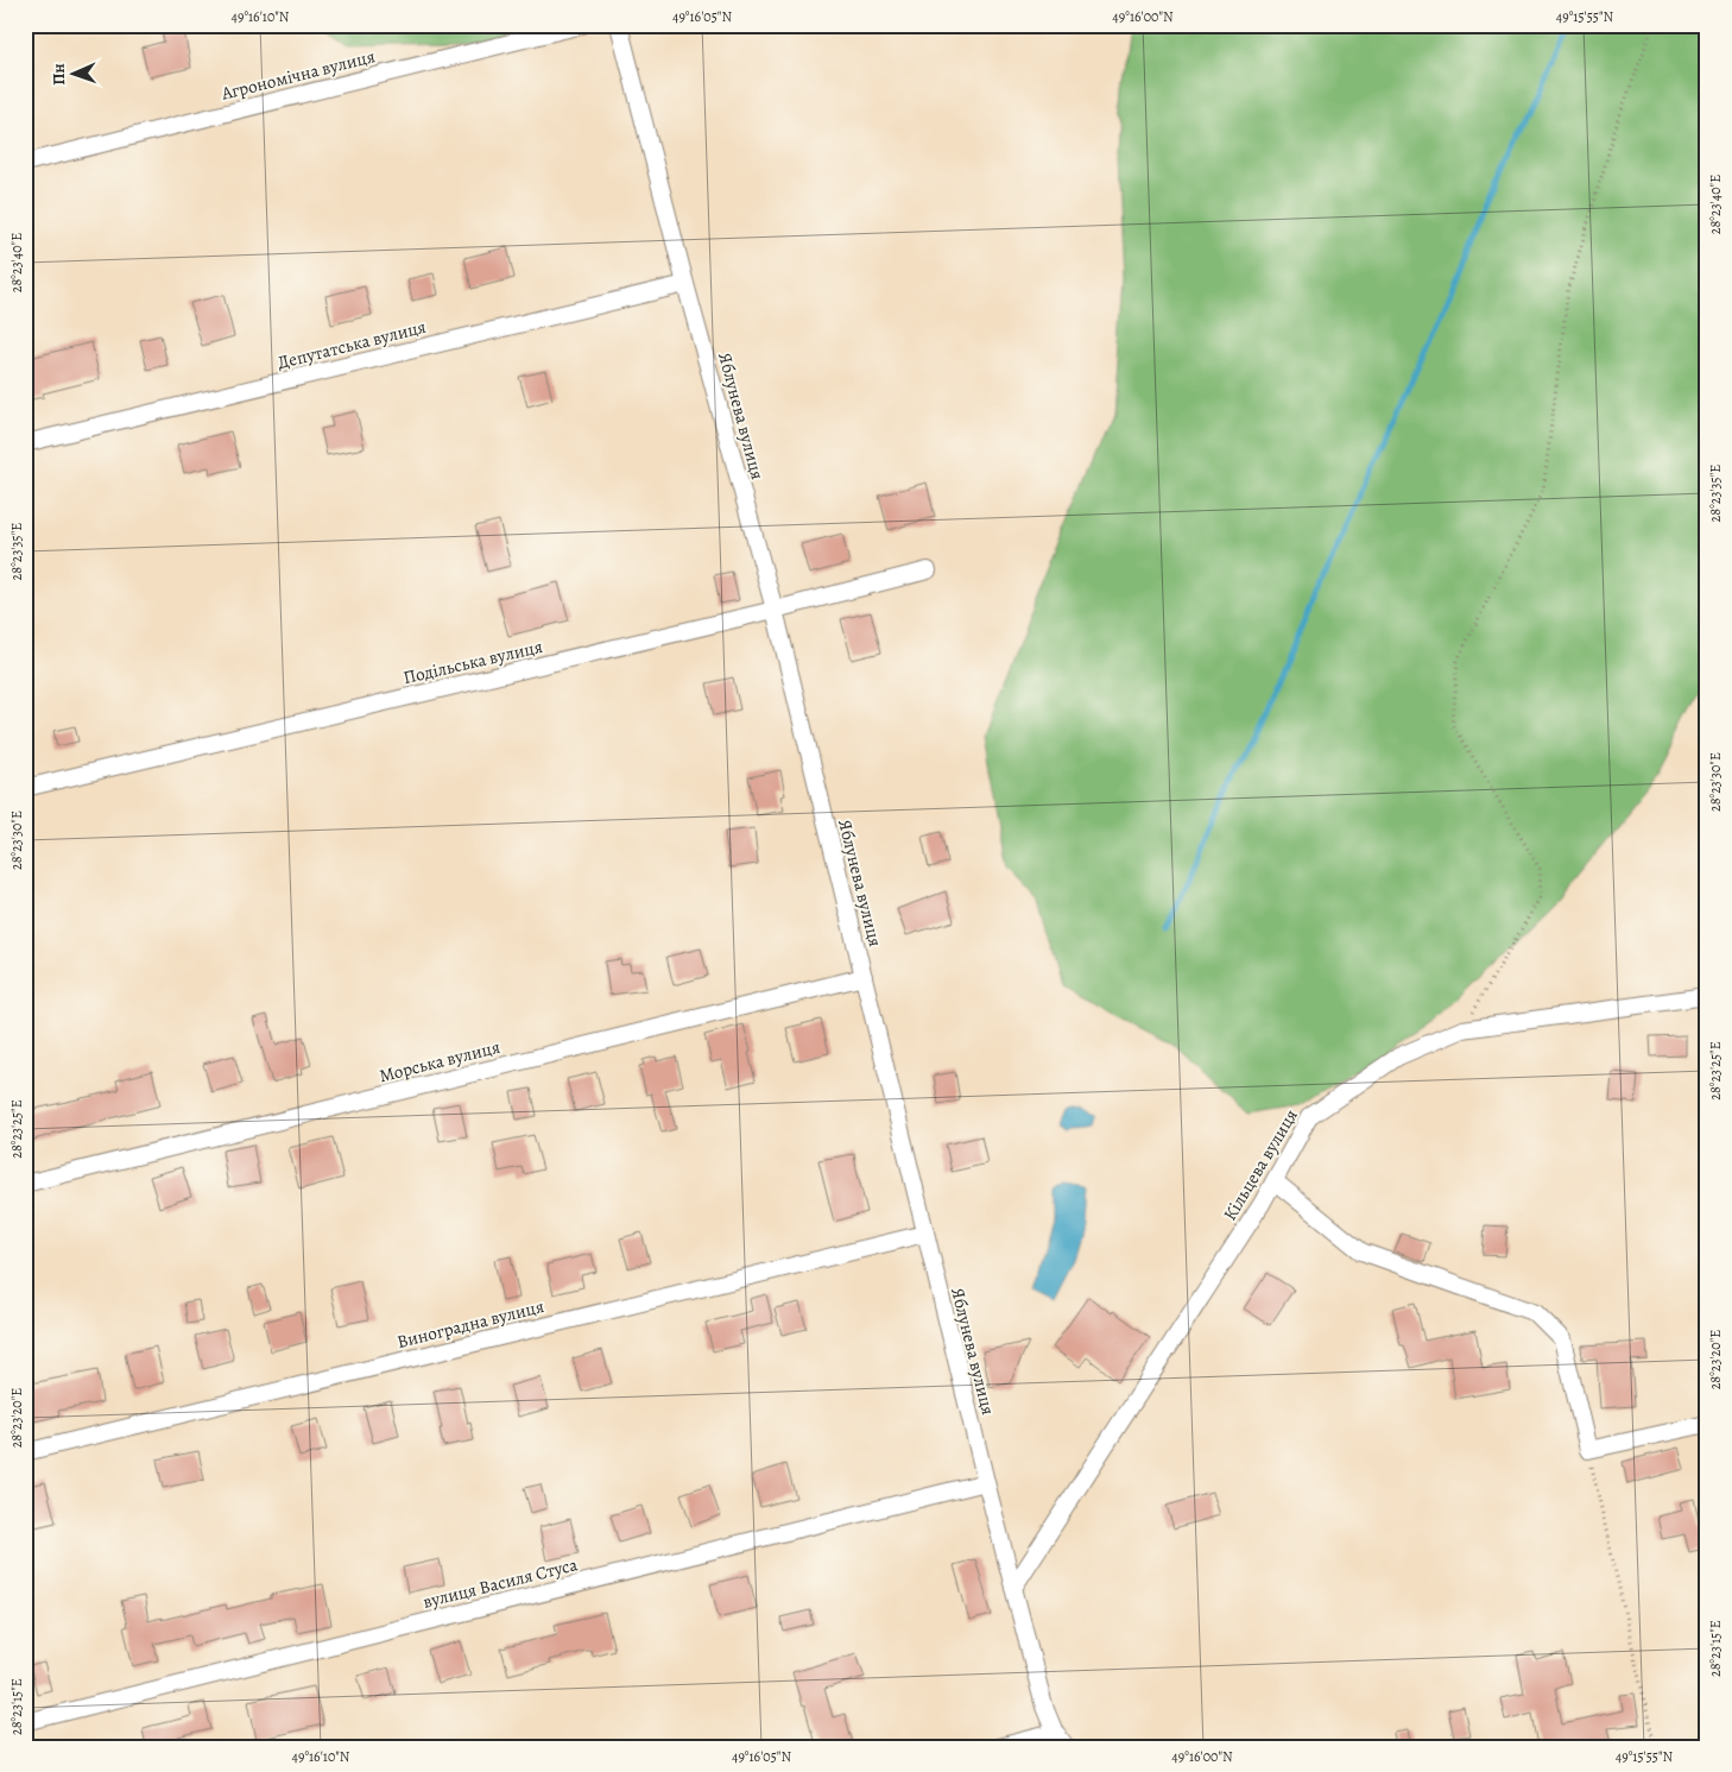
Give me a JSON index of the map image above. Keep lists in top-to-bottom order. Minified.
{"streets":{"street":["Агрономічна вулиця","Депутатська вулиця","Яблунева вулиця","Подільська вулиця","Морська вулиця","Кільцева вулиця","Виноградна вулиця","вулиця Василя Стуса"]},"crossings":[["Депутатська вулиця","Яблунева вулиця"],["Яблунева вулиця","Подільська вулиця"],["Яблунева вулиця","Морська вулиця"],["Яблунева вулиця","Кільцева вулиця"],["Яблунева вулиця","Виноградна вулиця"],["Яблунева вулиця","вулиця Василя Стуса"]],"north":"left","coordinates":["49°16'10\"N","49°16'05\"N","49°16'00\"N","49°15'55\"N","28°23'40\"E","28°23'35\"E","28°23'30\"E","28°23'25\"E","28°23'20\"E","28°23'15\"E"]}
